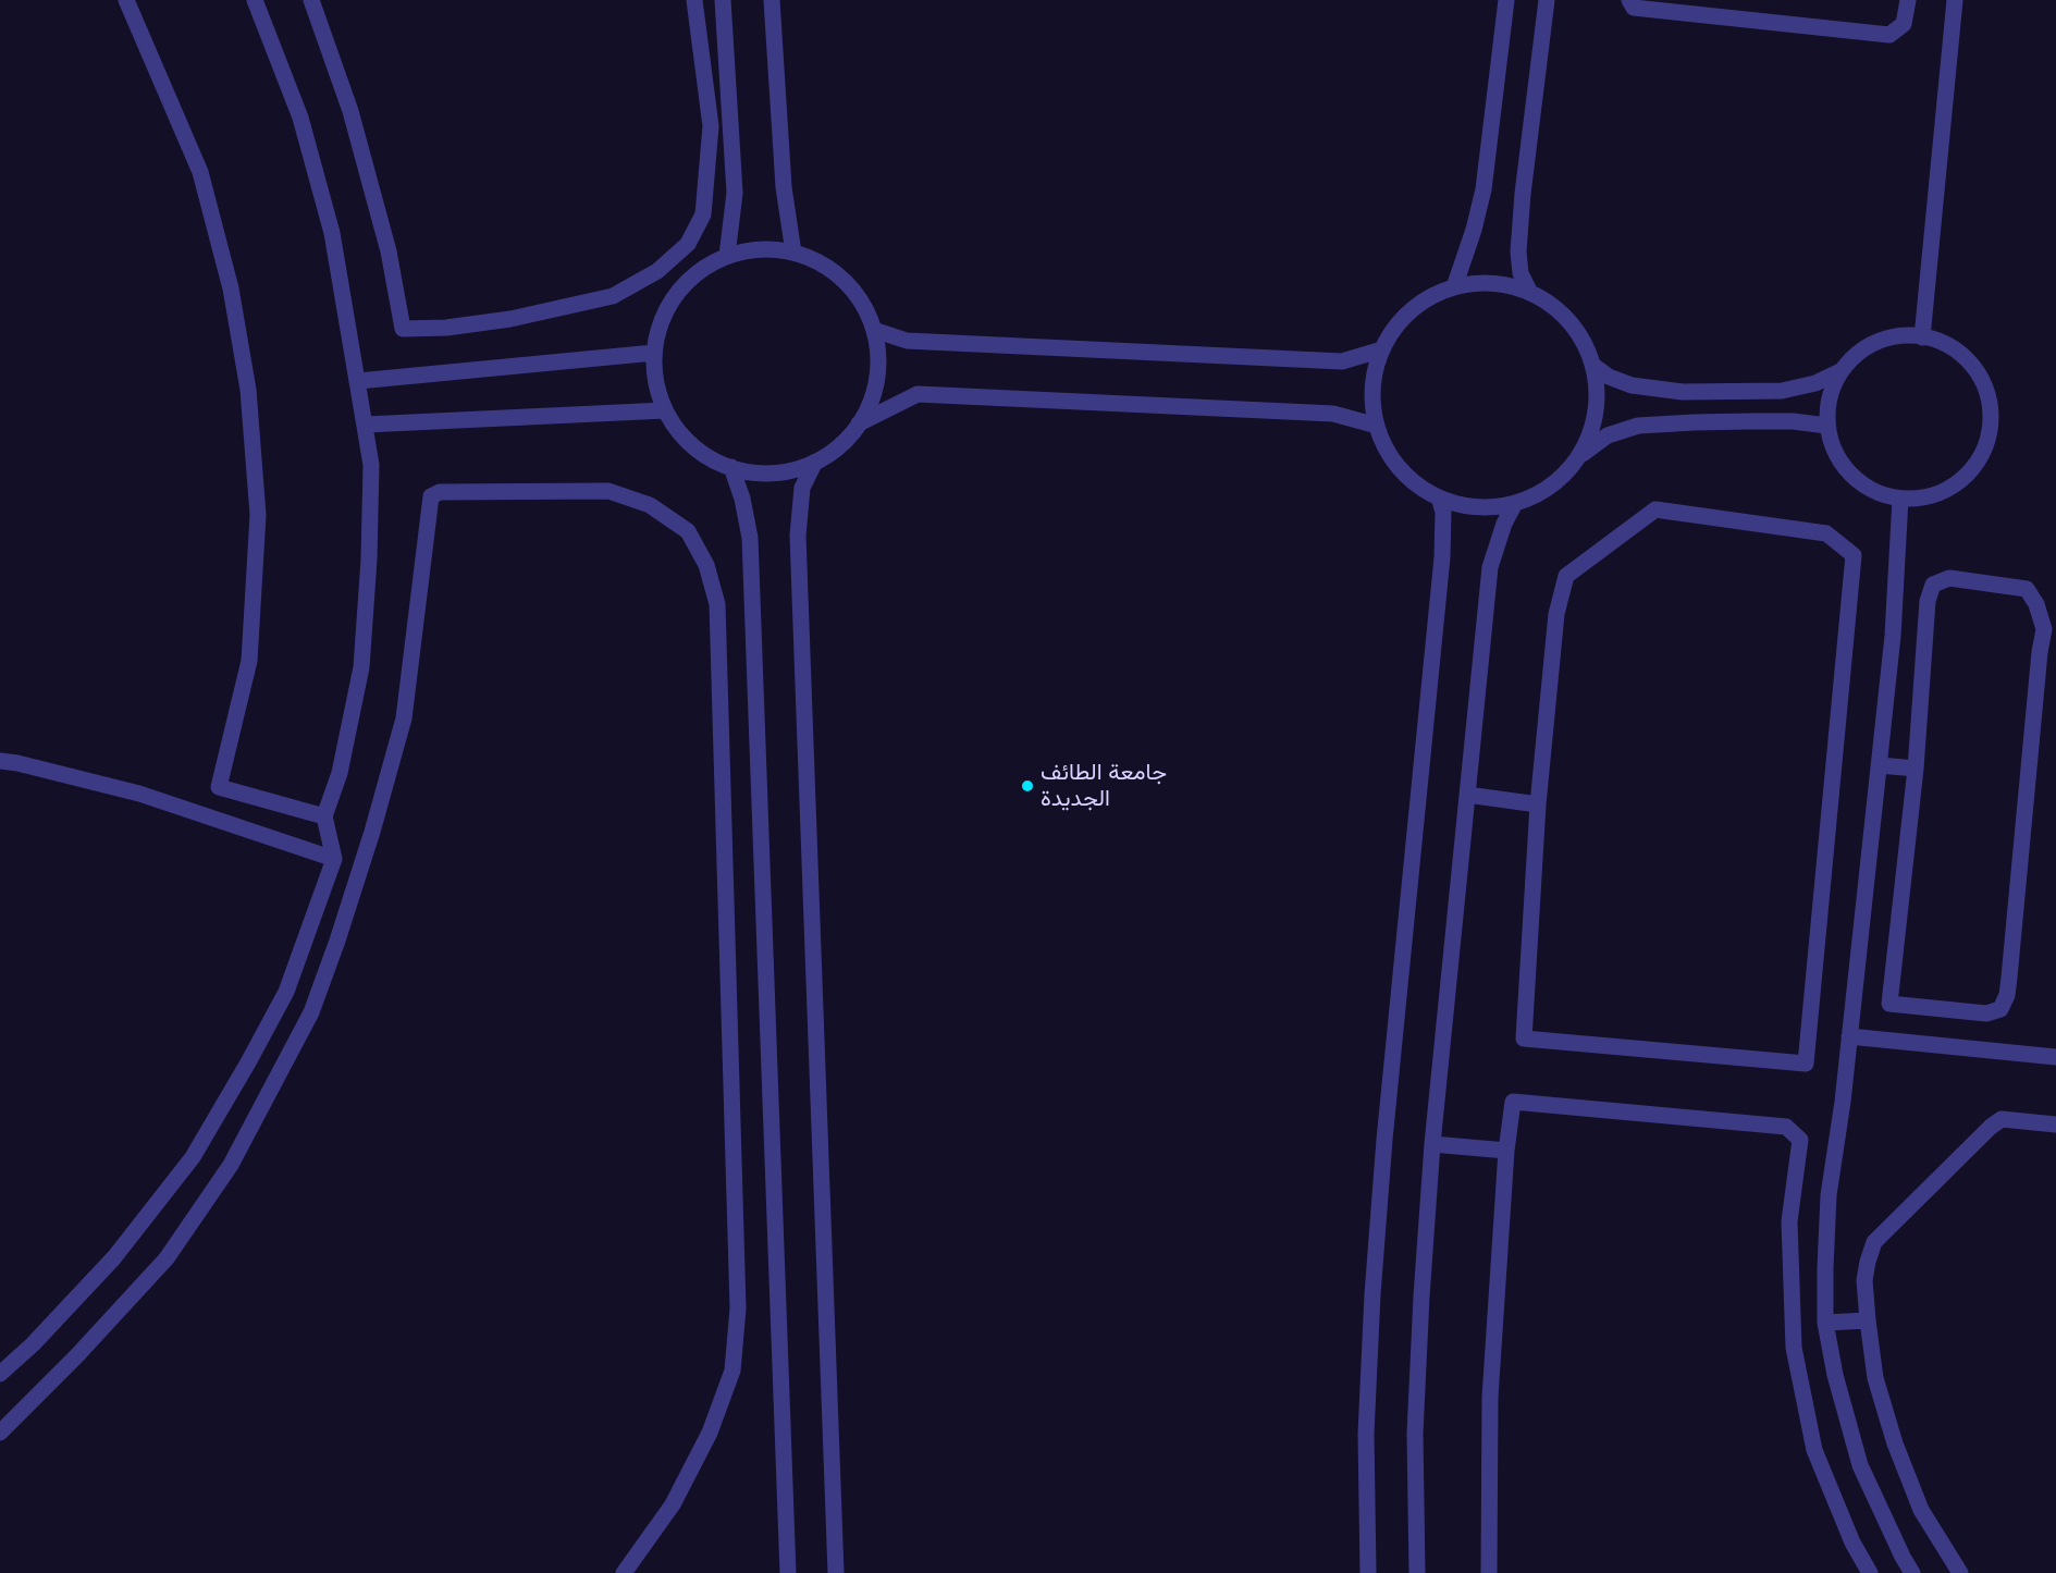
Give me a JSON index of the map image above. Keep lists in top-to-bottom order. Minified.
{"places":["جامعة الطائف الجديدة"]}
